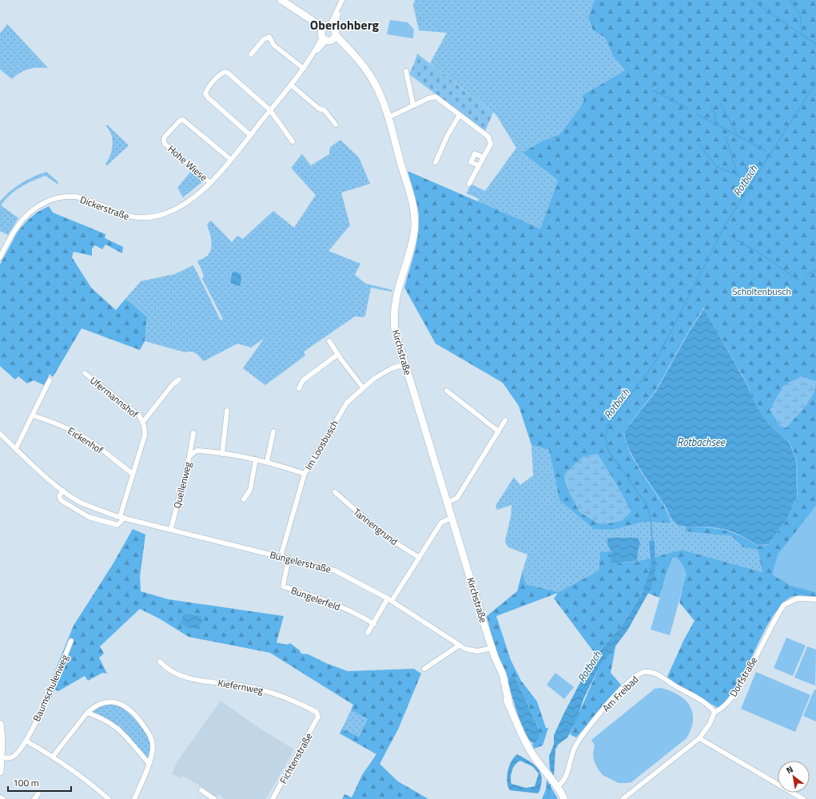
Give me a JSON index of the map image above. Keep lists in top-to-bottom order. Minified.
{"streets":{"street":["Hohe Wiese","Dickerstraße","Kirchstraße","Ufermannshof","Eickenhof","Im Loosbusch","Quellenweg","Tannengrund","Büngelerstraße","Büngelerfeld","Dorfstraße","Kiefernweg","Baumschulenweg","Am Freibad","Fichtenstraße"]},"crossings":[["Hohe Wiese","Dickerstraße"],["Dickerstraße","Kirchstraße"],["Kirchstraße","Im Loosbusch"],["Kirchstraße","Büngelerstraße"],["Kirchstraße","Am Freibad"],["Im Loosbusch","Quellenweg"],["Im Loosbusch","Büngelerstraße"],["Quellenweg","Büngelerstraße"],["Büngelerstraße","Büngelerfeld"],["Dorfstraße","Am Freibad"],["Kiefernweg","Fichtenstraße"]],"districts":["Oberlohberg"],"water":["Rotbach","Rotbachsee"],"parks":["Scholtenbusch"],"scale_bar":"100 m","north":"top left"}
